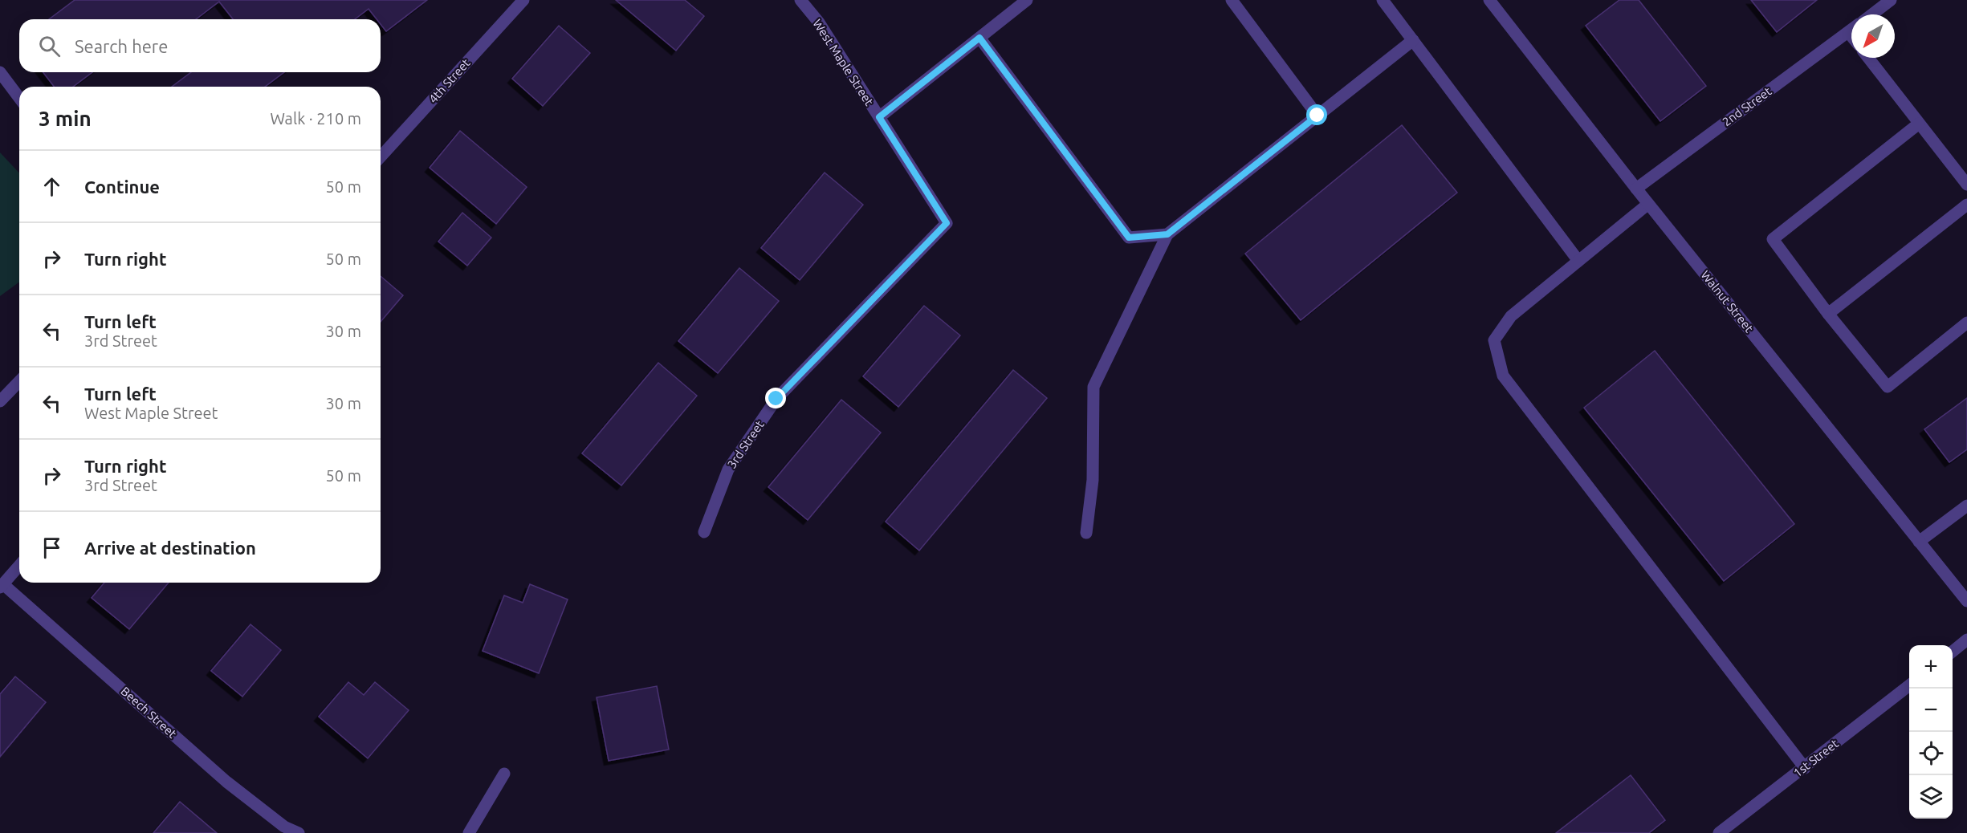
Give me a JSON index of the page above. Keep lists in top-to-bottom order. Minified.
{"streets":{"street":["West Maple Street","4th Street","2nd Street","Walnut Street","3rd Street","Beech Street","1st Street"]},"crossings":[["West Maple Street","3rd Street"],["2nd Street","Walnut Street"]],"north":"bottom left","page":{"search":"Search here","heading":["3 min","Walk · 210 m"],"list":[["Continue","50 m"],["Turn right","50 m"],["Turn left","3rd Street","30 m"],["Turn left","West Maple Street","30 m"],["Turn right","3rd Street","50 m"],"Arrive at destination"],"map_buttons":["+","−"]}}
